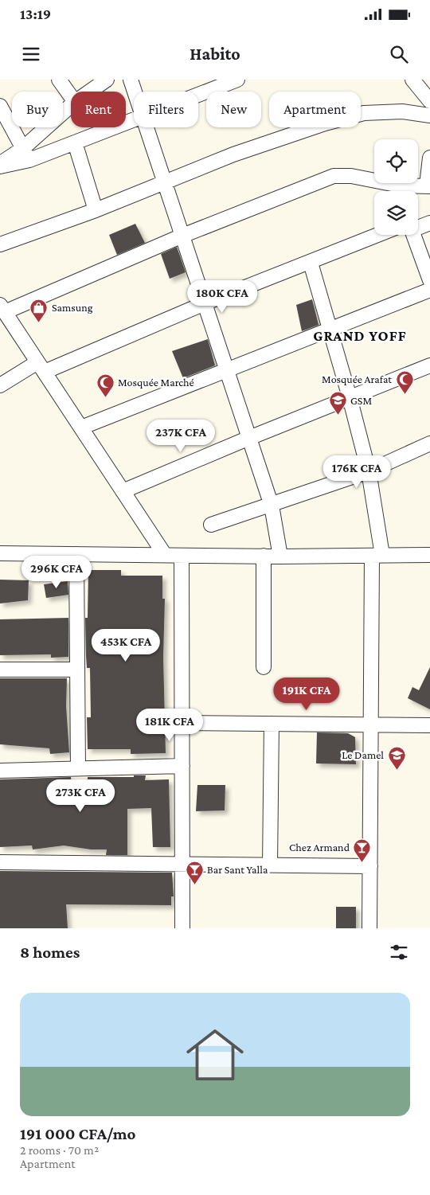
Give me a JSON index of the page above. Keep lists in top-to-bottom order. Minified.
{"districts":["GRAND YOFF"],"places":{"shop":["Samsung"],"mosque":["Mosquée Arafat","Mosquée Marché"],"school or university":["GSM","Le Damel"],"bar":["Chez Armand","Bar Sant Yalla"]},"page":{"status":"13:19","header":"Habito","chip":["Buy","Rent","Filters","New","Apartment"],"price":["180K CFA","237K CFA","176K CFA","296K CFA","453K CFA","191K CFA","181K CFA","273K CFA"],"heading":"8 homes","list":[{"name":"191 000 CFA/mo","note":"2 rooms · 70 m² · Apartment"}]}}
